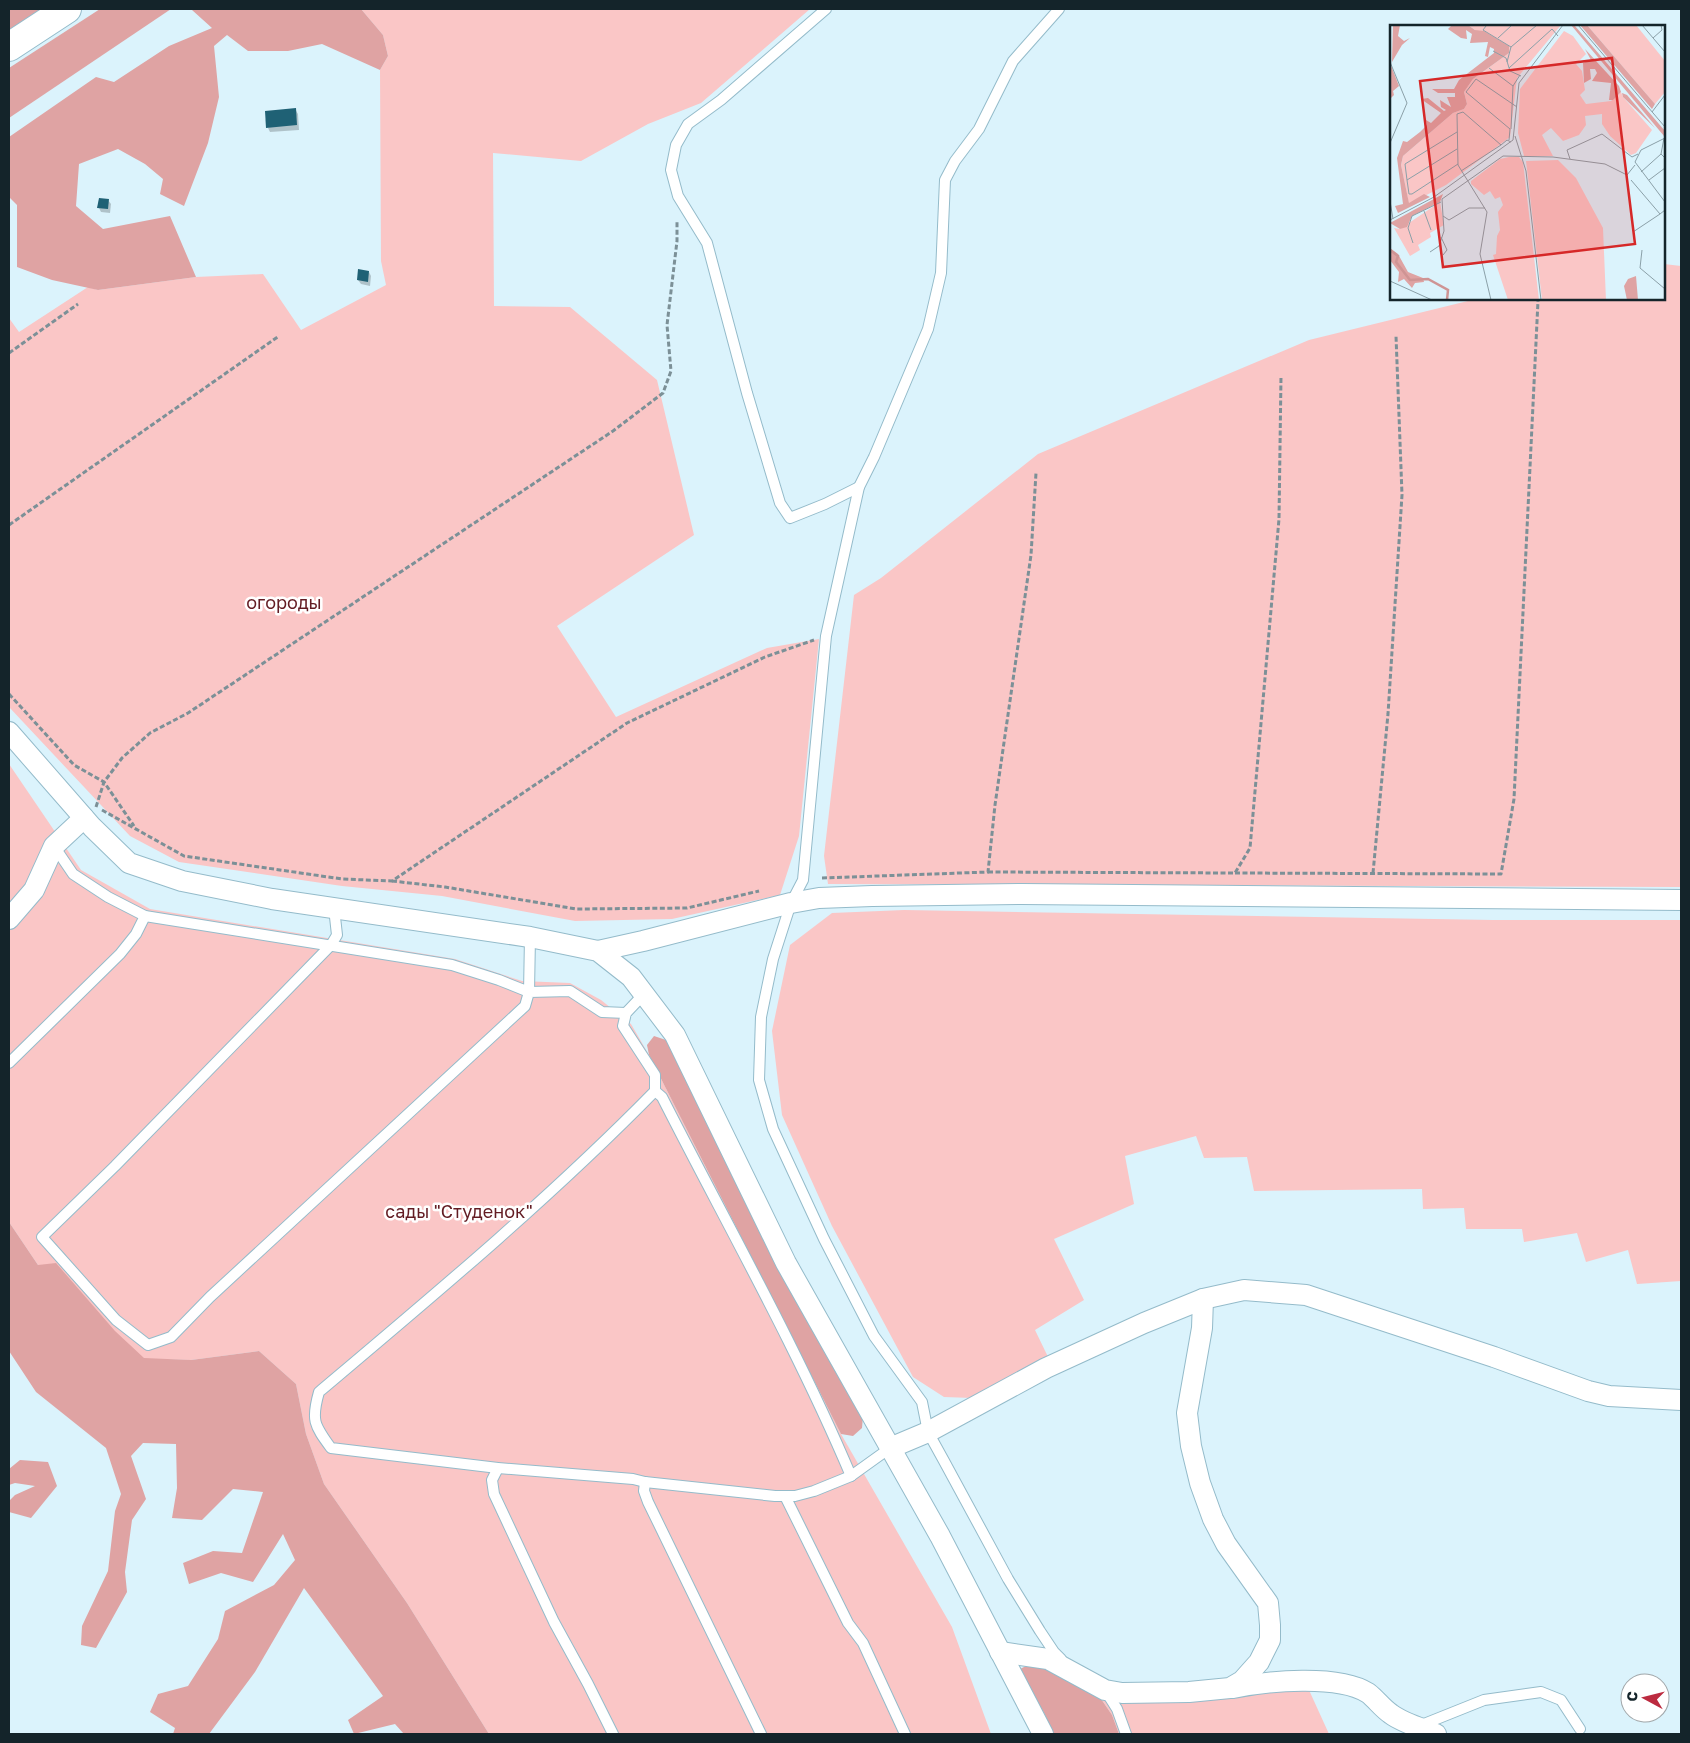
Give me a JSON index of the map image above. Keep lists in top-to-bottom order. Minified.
{"parks":["огороды","сады \"Студенок\""],"north":"left"}
